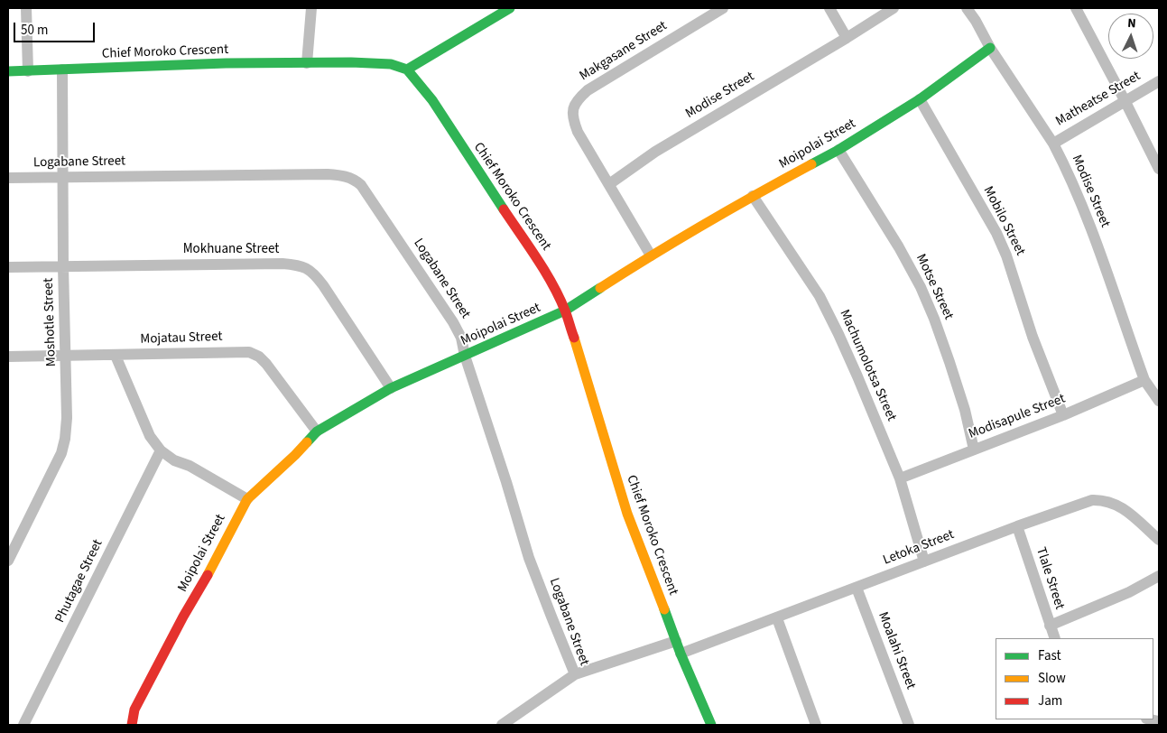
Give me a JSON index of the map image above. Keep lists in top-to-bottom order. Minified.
{"streets":{"street":["Makgasane Street","Chief Moroko Crescent","Modise Street","Matheatse Street","Moipolai Street","Logabane Street","Mobilo Street","Mokhuane Street","Motse Street","Moshotle Street","Mojatau Street","Machumolotsa Street","Modisapule Street","Letoka Street","Tlale Street","Phutagae Street","Moalahi Street"]},"crossings":[["Makgasane Street","Modise Street"],["Makgasane Street","Moipolai Street"],["Chief Moroko Crescent","Moipolai Street"],["Chief Moroko Crescent","Moshotle Street"],["Chief Moroko Crescent","Letoka Street"],["Modise Street","Matheatse Street"],["Modise Street","Moipolai Street"],["Modise Street","Modisapule Street"],["Moipolai Street","Logabane Street"],["Moipolai Street","Mobilo Street"],["Moipolai Street","Mokhuane Street"],["Moipolai Street","Motse Street"],["Moipolai Street","Mojatau Street"],["Moipolai Street","Machumolotsa Street"],["Logabane Street","Moshotle Street"],["Mobilo Street","Modisapule Street"],["Mokhuane Street","Moshotle Street"],["Motse Street","Modisapule Street"],["Moshotle Street","Mojatau Street"],["Machumolotsa Street","Modisapule Street"],["Machumolotsa Street","Letoka Street"],["Letoka Street","Tlale Street"],["Letoka Street","Moalahi Street"]],"legend":["Fast","Slow","Jam"],"scale_bar":"50 m","north":"top"}
